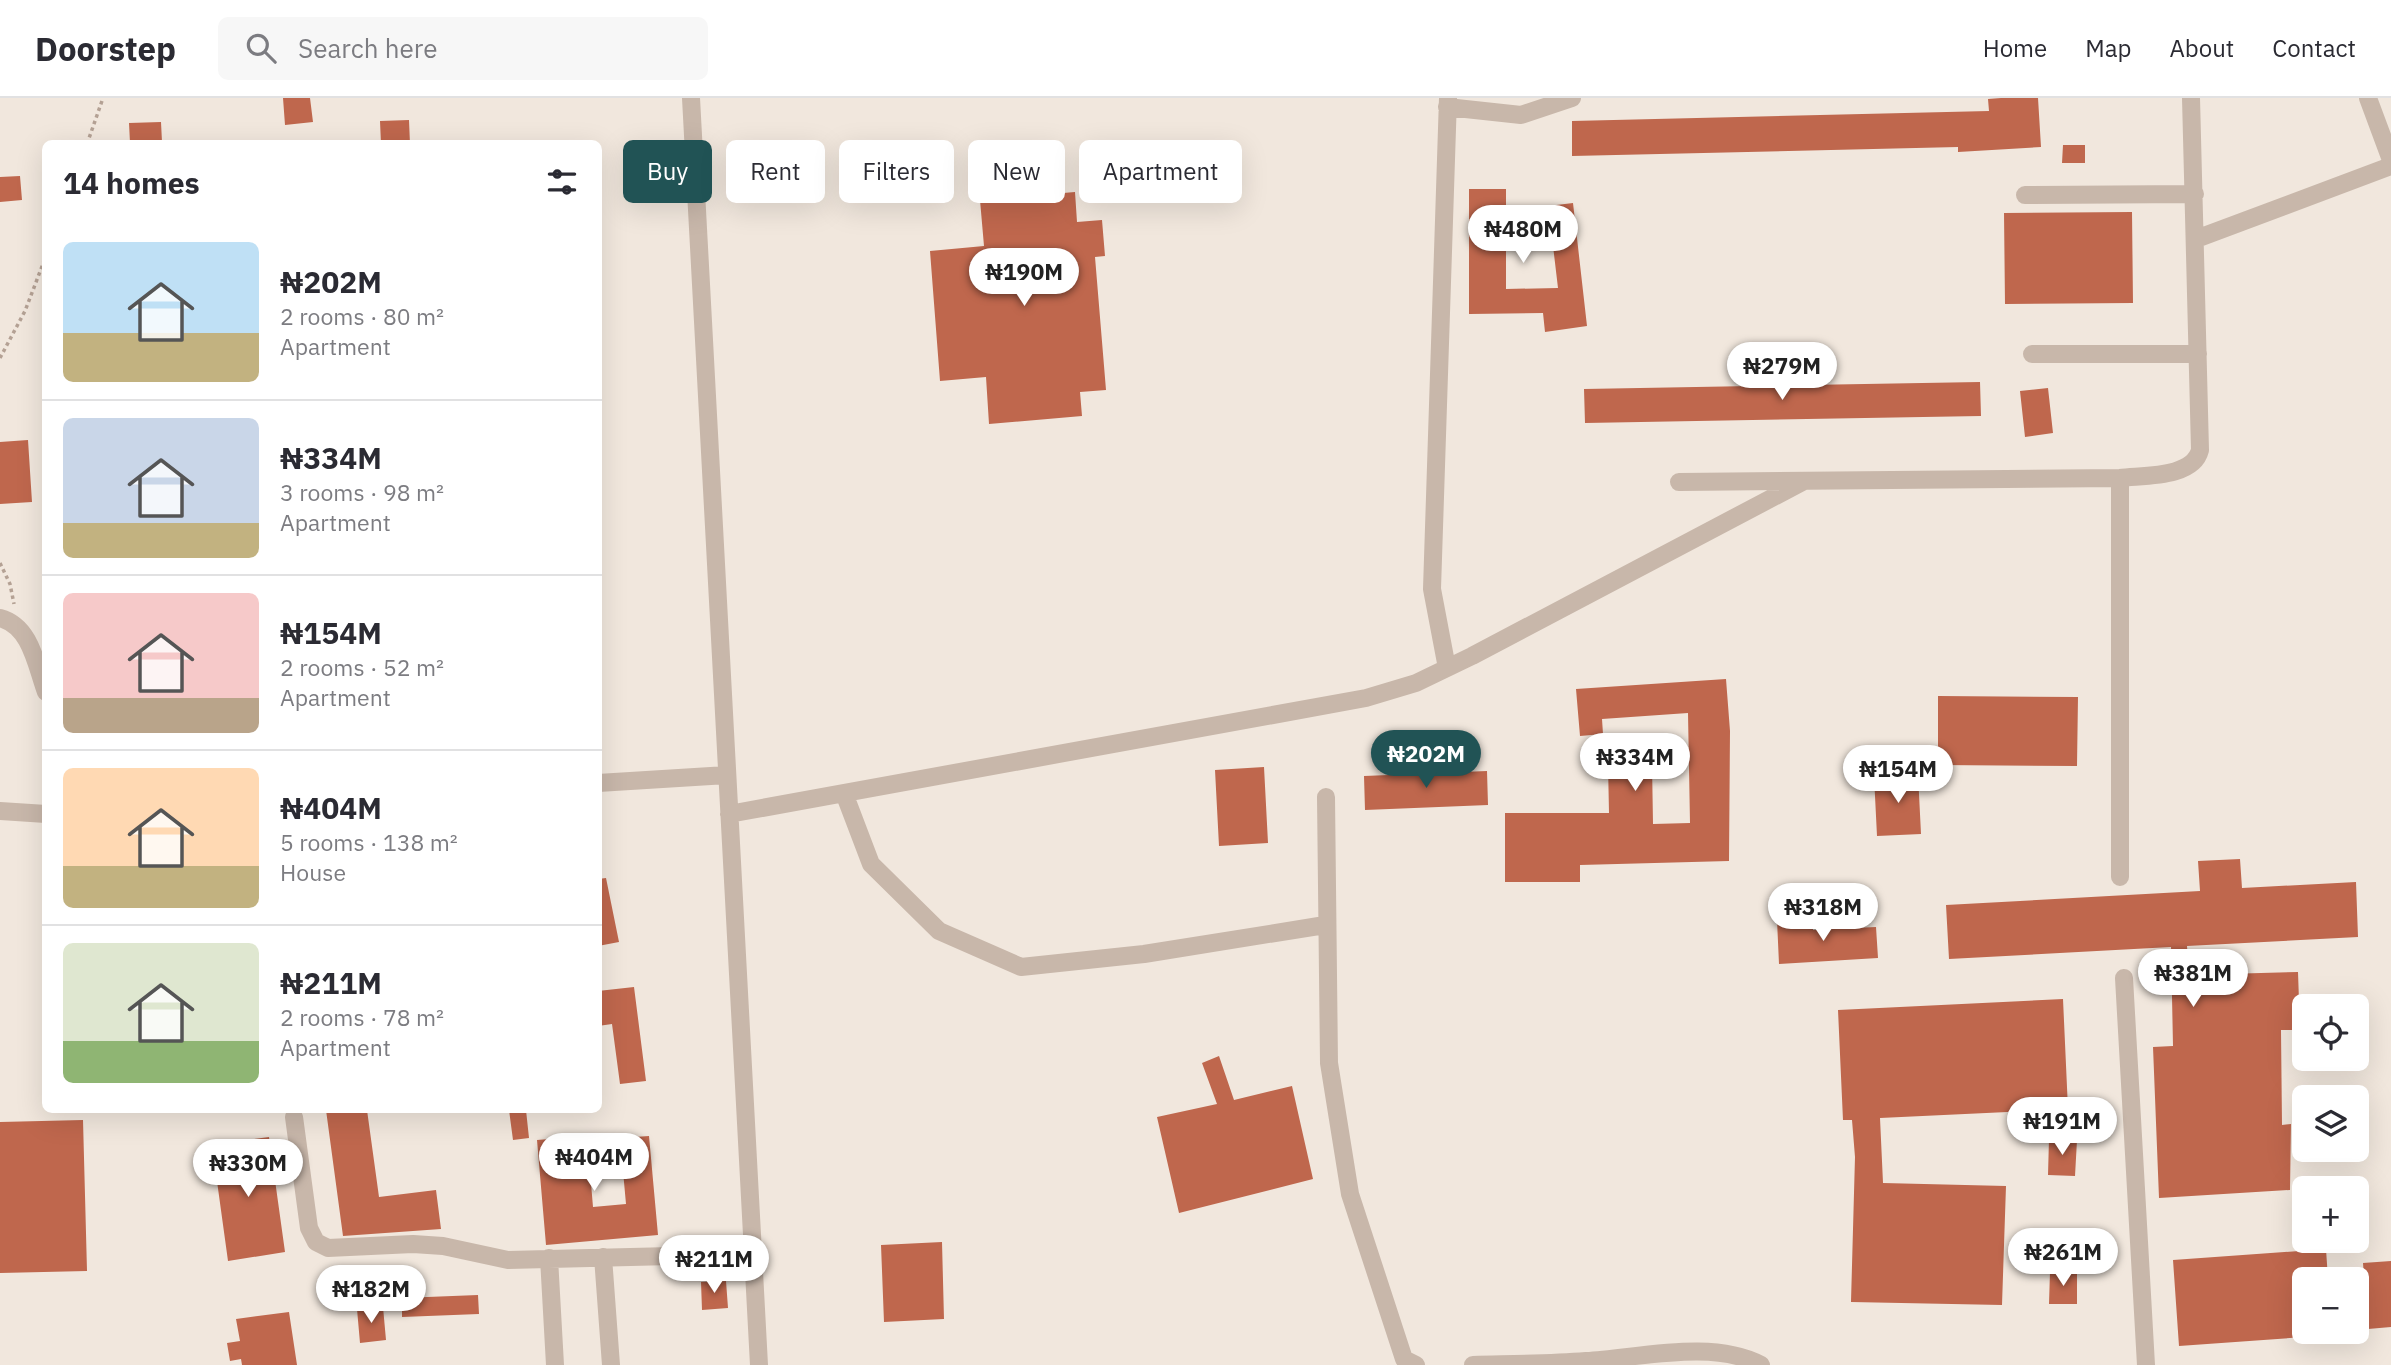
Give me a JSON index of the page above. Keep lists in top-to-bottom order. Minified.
{"page":{"header":"Doorstep","search":"Search here","nav":["Home","Map","About","Contact"],"chip":["Buy","Rent","Filters","New","Apartment"],"heading":"14 homes","price":["₦480M","₦190M","₦279M","₦202M","₦334M","₦154M","₦318M","₦381M","₦191M","₦404M","₦330M","₦261M","₦211M","₦182M"],"list":[{"name":"₦202M","note":"2 rooms · 80 m² · Apartment"},{"name":"₦334M","note":"3 rooms · 98 m² · Apartment"},{"name":"₦154M","note":"2 rooms · 52 m² · Apartment"},{"name":"₦404M","note":"5 rooms · 138 m² · House"},{"name":"₦211M","note":"2 rooms · 78 m² · Apartment"}],"map_buttons":["+","−"]}}
